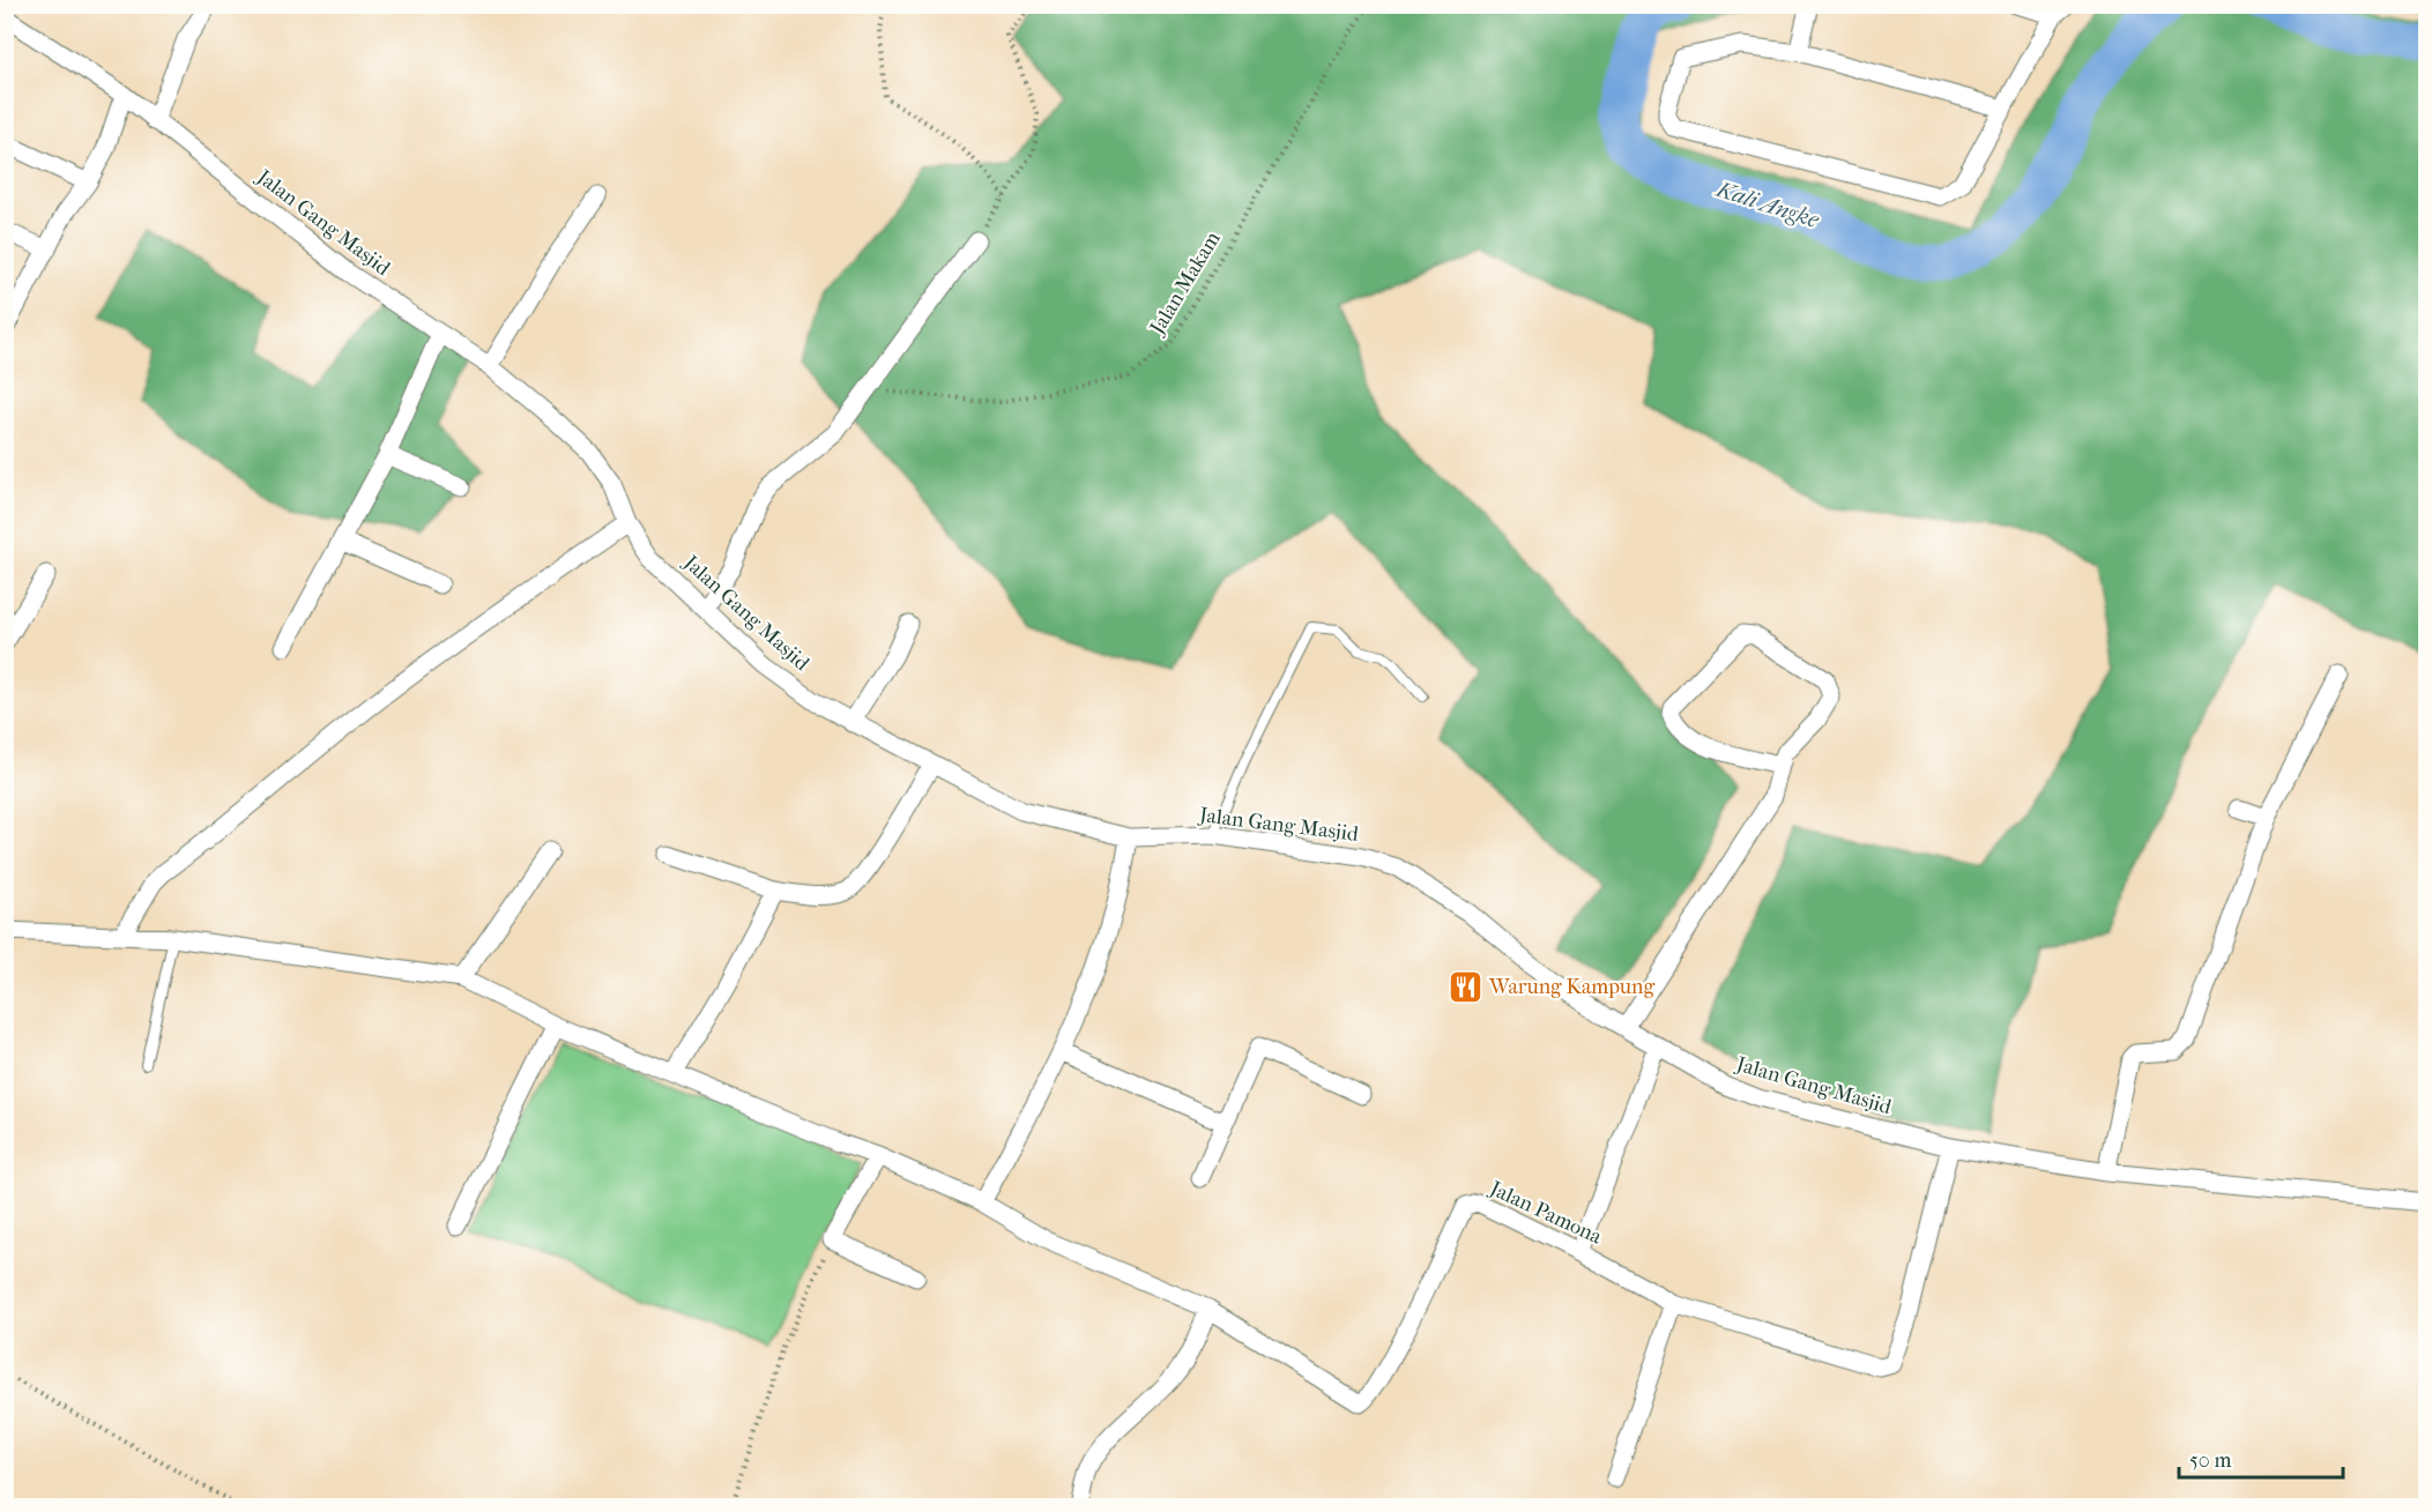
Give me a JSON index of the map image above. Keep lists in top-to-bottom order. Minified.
{"streets":{"street":["Jalan Gang Masjid","Jalan Pamona"],"path":["Jalan Makam"]},"crossings":[["Jalan Gang Masjid","Jalan Pamona"]],"water":["Kali Angke"],"places":{"restaurant":["Warung Kampung"]},"scale_bar":"50 m"}
